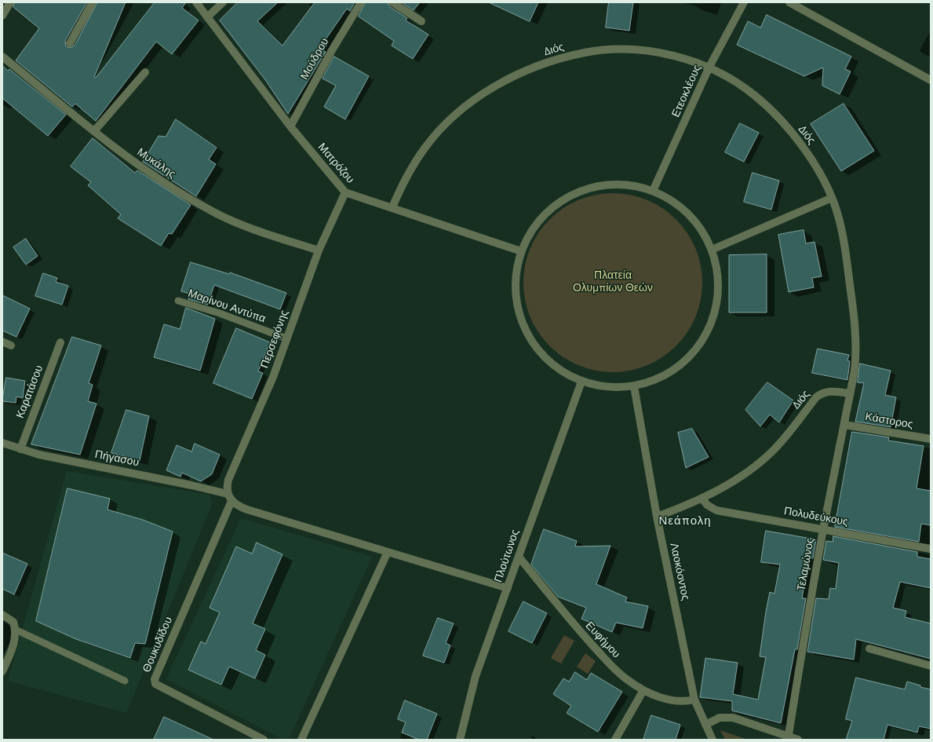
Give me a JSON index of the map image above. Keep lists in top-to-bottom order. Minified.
{"streets":{"street":["Διός","Μούδρου","Ετεοκλέους","Μυκάλης","Ματρόζου","Περσεφόνης","Καρατάσου","Κάστορος","Πήγασου","Πολυδεύκους","Πλούτωνος","Τελαμώνος","Λαοκόοντος","Ευφήμου","Θουκυδίδου"],"lane":["Μαρίνου Αντύπα"]},"crossings":[["Διός","Ετεοκλέους"],["Διός","Ματρόζου"],["Διός","Πολυδεύκους"],["Διός","Τελαμώνος"],["Διός","Λαοκόοντος"],["Μούδρου","Ματρόζου"],["Μυκάλης","Περσεφόνης"],["Ματρόζου","Περσεφόνης"],["Μαρίνου Αντύπα","Περσεφόνης"],["Περσεφόνης","Πήγασου"],["Περσεφόνης","Θουκυδίδου"],["Καρατάσου","Πήγασου"],["Κάστορος","Τελαμώνος"],["Πήγασου","Πλούτωνος"],["Πήγασου","Θουκυδίδου"],["Πολυδεύκους","Τελαμώνος"],["Πλούτωνος","Ευφήμου"],["Λαοκόοντος","Ευφήμου"]],"districts":["Νεάπολη"],"parks":["Πλατεία Ολυμπίων Θεών"]}
